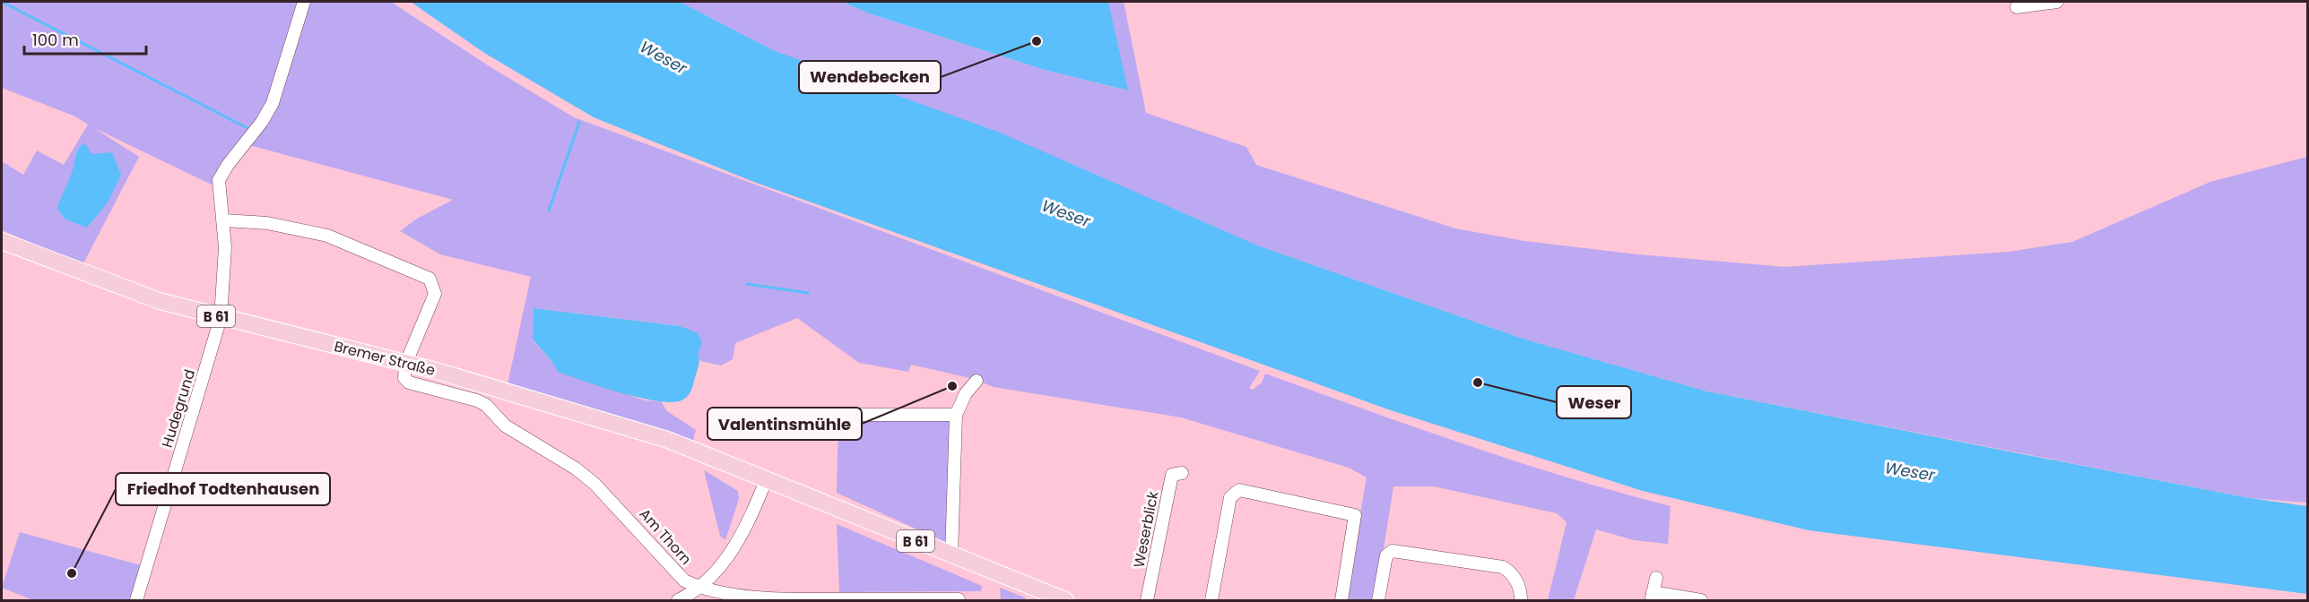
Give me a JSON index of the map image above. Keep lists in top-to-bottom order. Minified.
{"streets":{"main road":["B 61","Bremer Straße"],"street":["Hudegrund","Weserblick","Am Thorn"]},"crossings":[["B 61","Bremer Straße"],["Bremer Straße","Hudegrund"],["Bremer Straße","Am Thorn"]],"water":["Weser"],"places":["Wendebecken","Weser","Valentinsmühle","Friedhof Todtenhausen"],"scale_bar":"100 m"}
